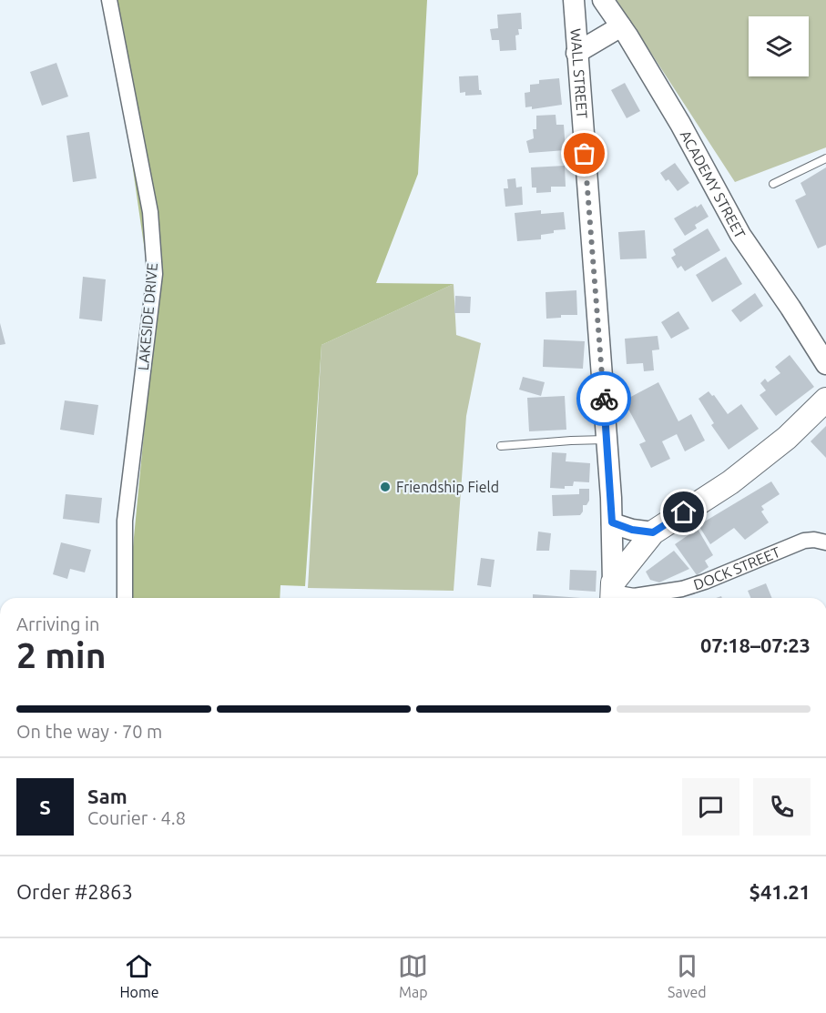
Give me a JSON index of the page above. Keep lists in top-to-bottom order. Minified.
{"streets":{"street":["WALL STREET","ACADEMY STREET","LAKESIDE DRIVE","DOCK STREET"]},"crossings":[["WALL STREET","DOCK STREET"]],"places":["Friendship Field"],"page":{"heading":["2 min","Arriving in","07:18–07:23"],"panel":["Sam","Courier · 4.8","Order #2863","$41.21"],"bar":"On the way · 70 m","round":"S","tabs":["Home","Map","Saved"]}}
